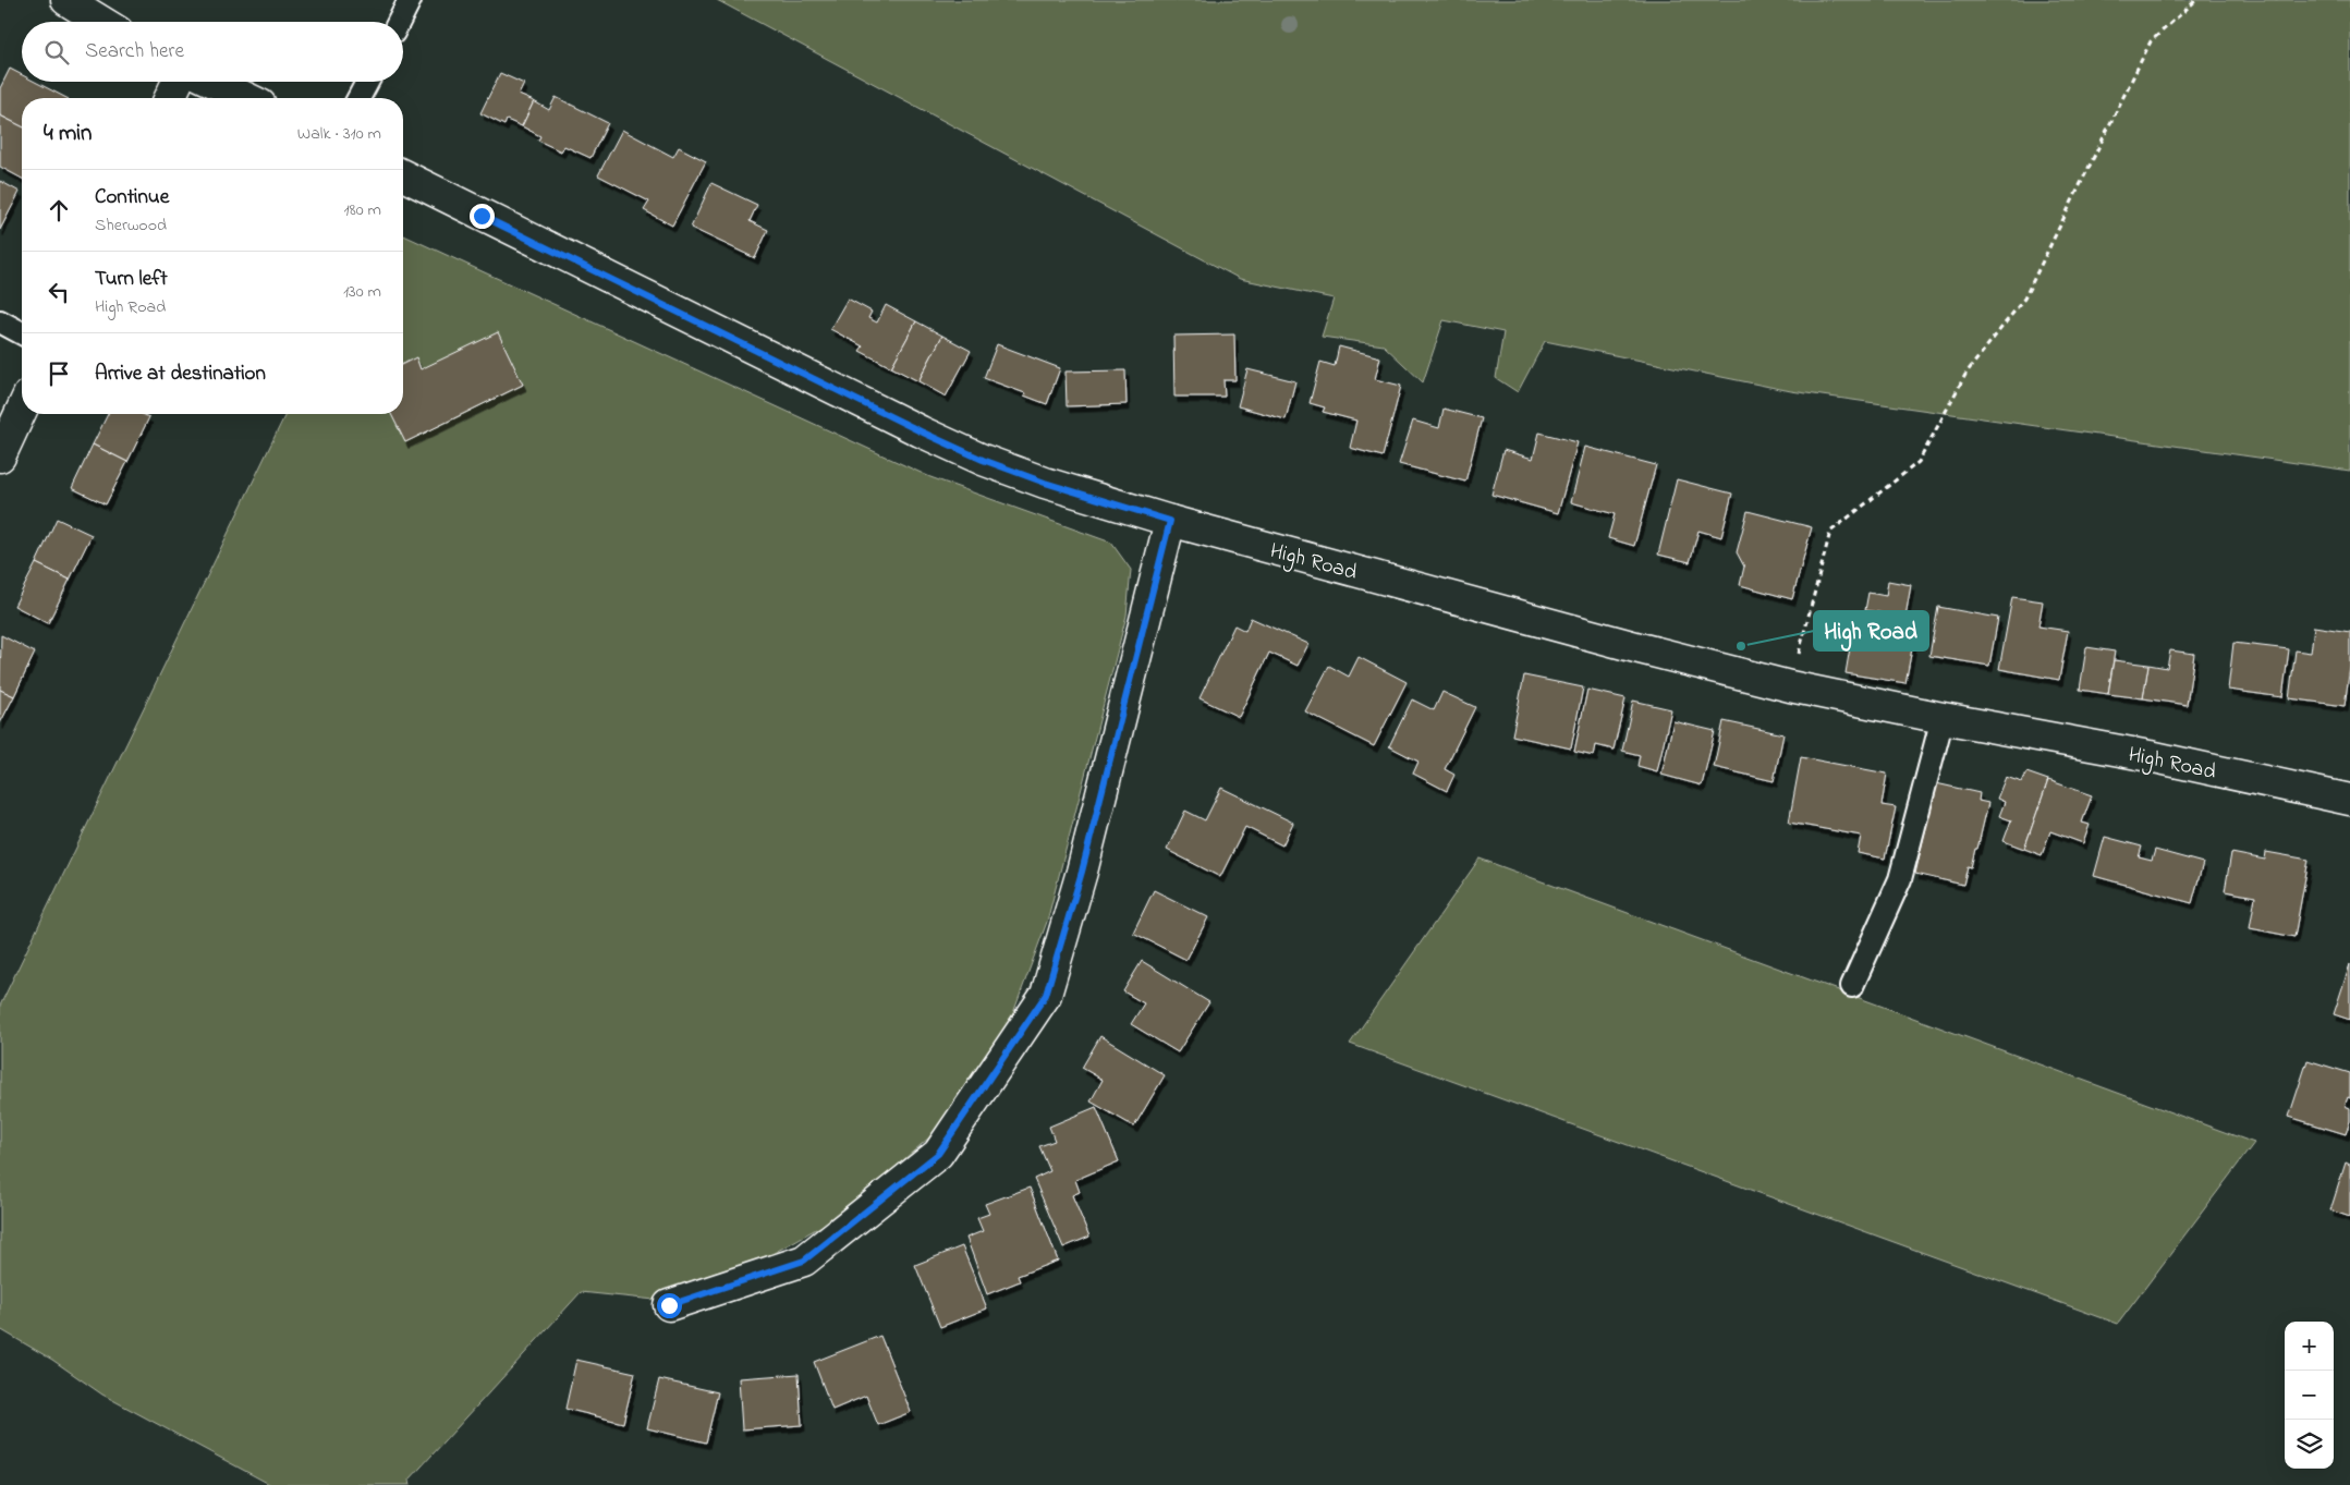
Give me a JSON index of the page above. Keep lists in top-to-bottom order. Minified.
{"streets":{"street":["High Road"]},"places":["High Road"],"page":{"search":"Search here","heading":["4 min","Walk · 310 m"],"list":[["Continue","Sherwood","180 m"],["Turn left","High Road","130 m"],"Arrive at destination"],"map_buttons":["+","−"]}}
